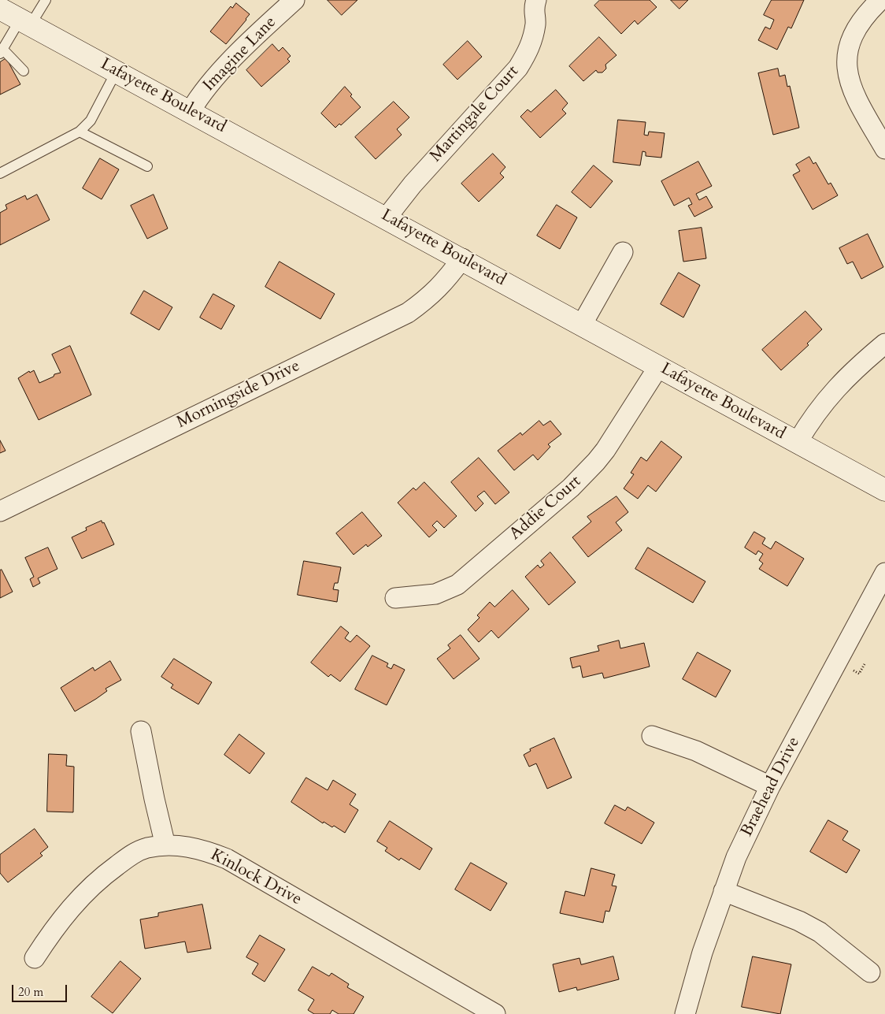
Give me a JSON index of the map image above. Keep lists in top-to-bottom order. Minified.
{"streets":{"main road":["Lafayette Boulevard"],"street":["Imagine Lane","Martingale Court","Morningside Drive","Addie Court","Braehead Drive","Kinlock Drive"]},"crossings":[["Imagine Lane","Lafayette Boulevard"],["Lafayette Boulevard","Martingale Court"],["Lafayette Boulevard","Morningside Drive"],["Lafayette Boulevard","Addie Court"]],"scale_bar":"20 m"}
